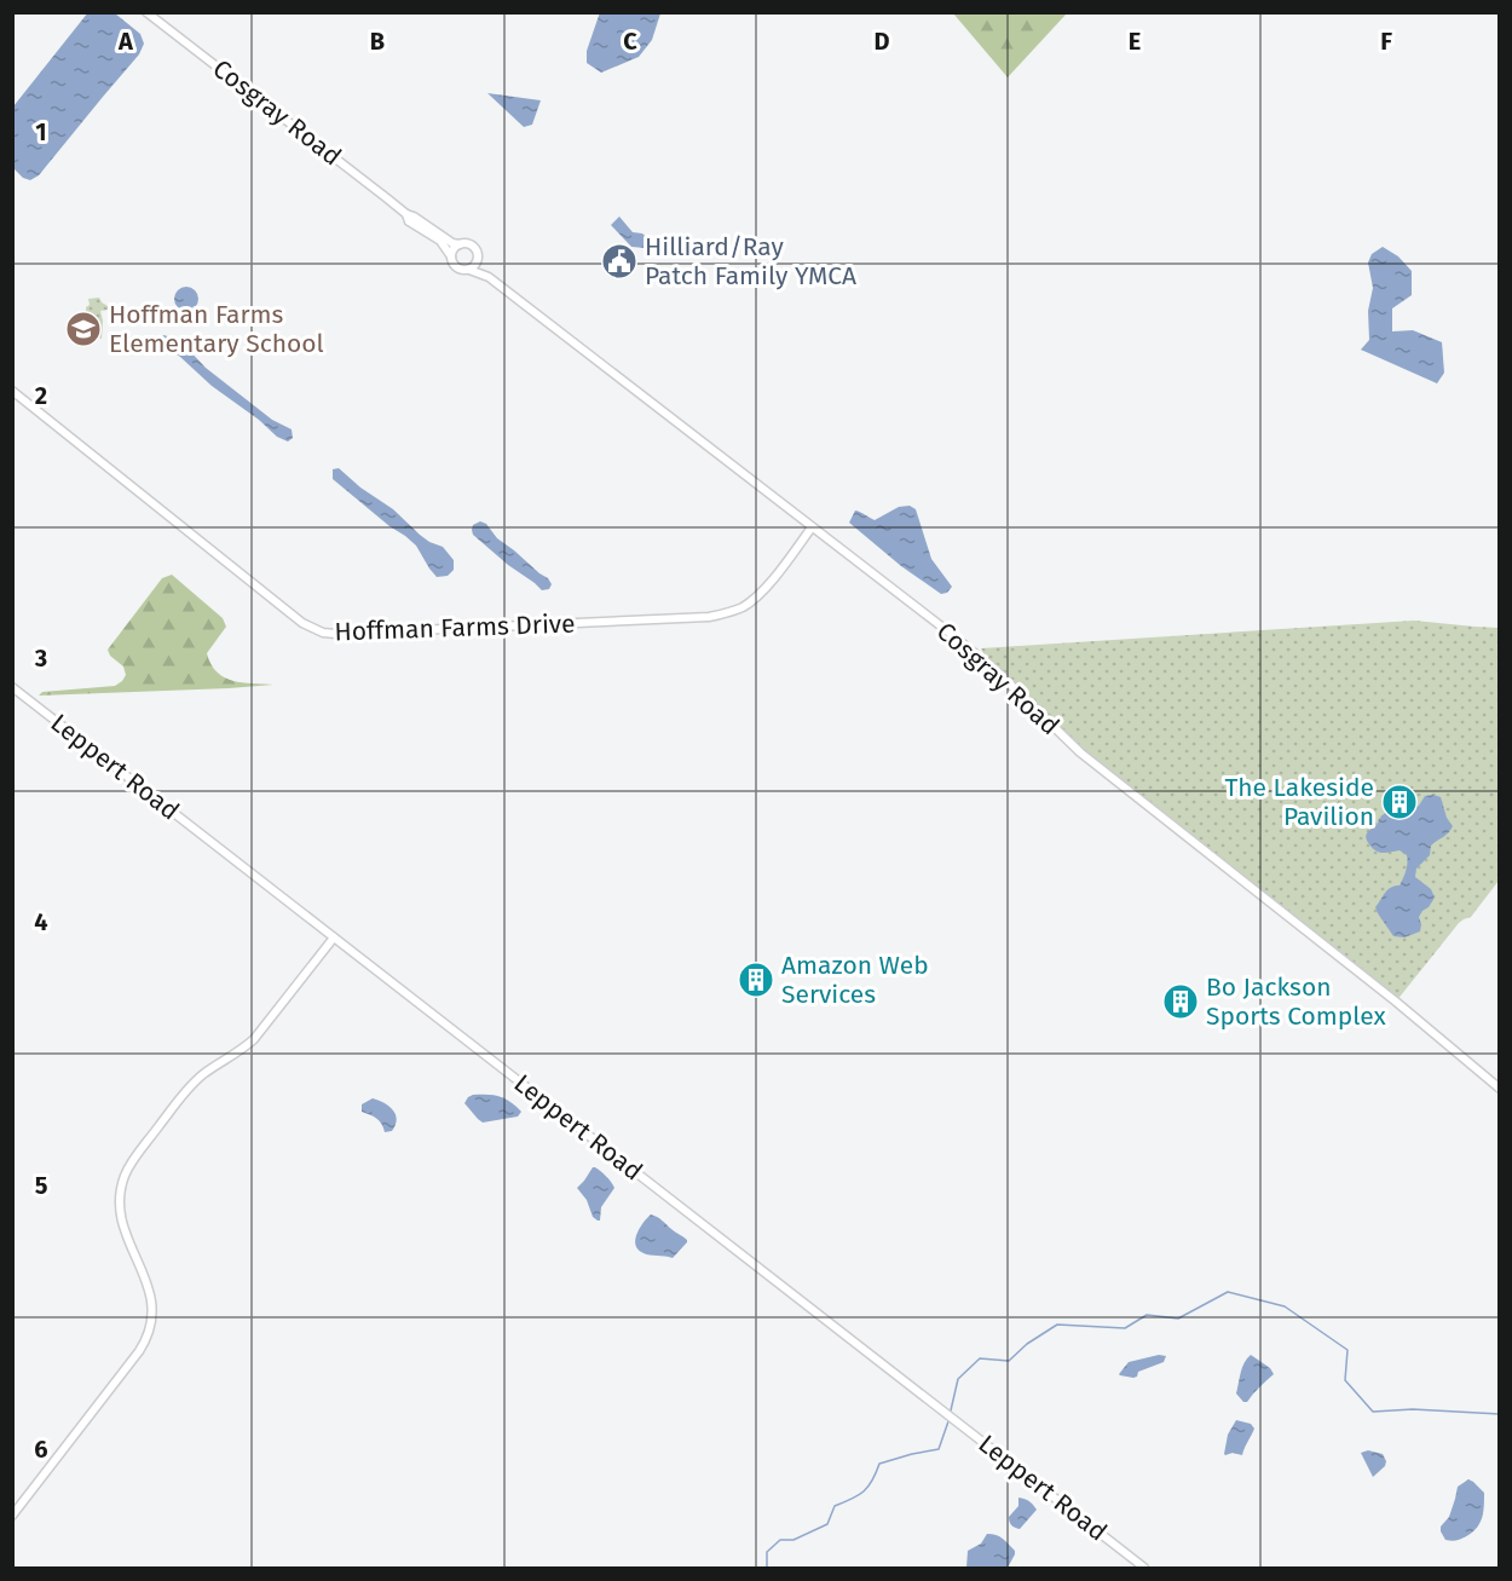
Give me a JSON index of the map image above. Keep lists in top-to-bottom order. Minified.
{"streets":{"main road":["Cosgray Road","Hoffman Farms Drive","Leppert Road"]},"crossings":[["Cosgray Road","Hoffman Farms Drive"]],"places":{"public building":["Hilliard/Ray Patch Family YMCA"],"school or university":["Hoffman Farms Elementary School"],"building":["The Lakeside Pavilion","Amazon Web Services","Bo Jackson Sports Complex"]},"grid":{"columns":["A","B","C","D","E","F"],"rows":["1","2","3","4","5","6"]}}
